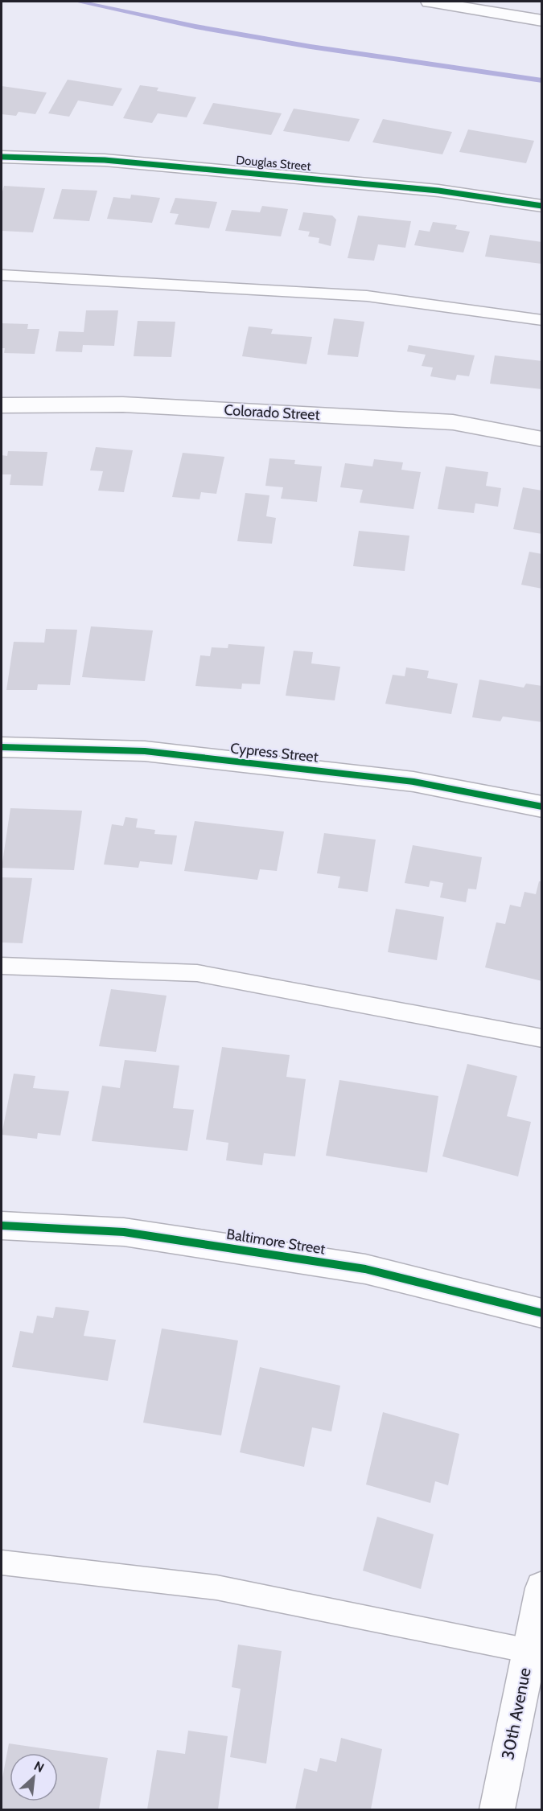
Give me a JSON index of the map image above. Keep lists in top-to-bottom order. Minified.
{"streets":{"street":["Douglas Street","Colorado Street","Cypress Street","Baltimore Street","30th Avenue"]},"north":"top right"}
